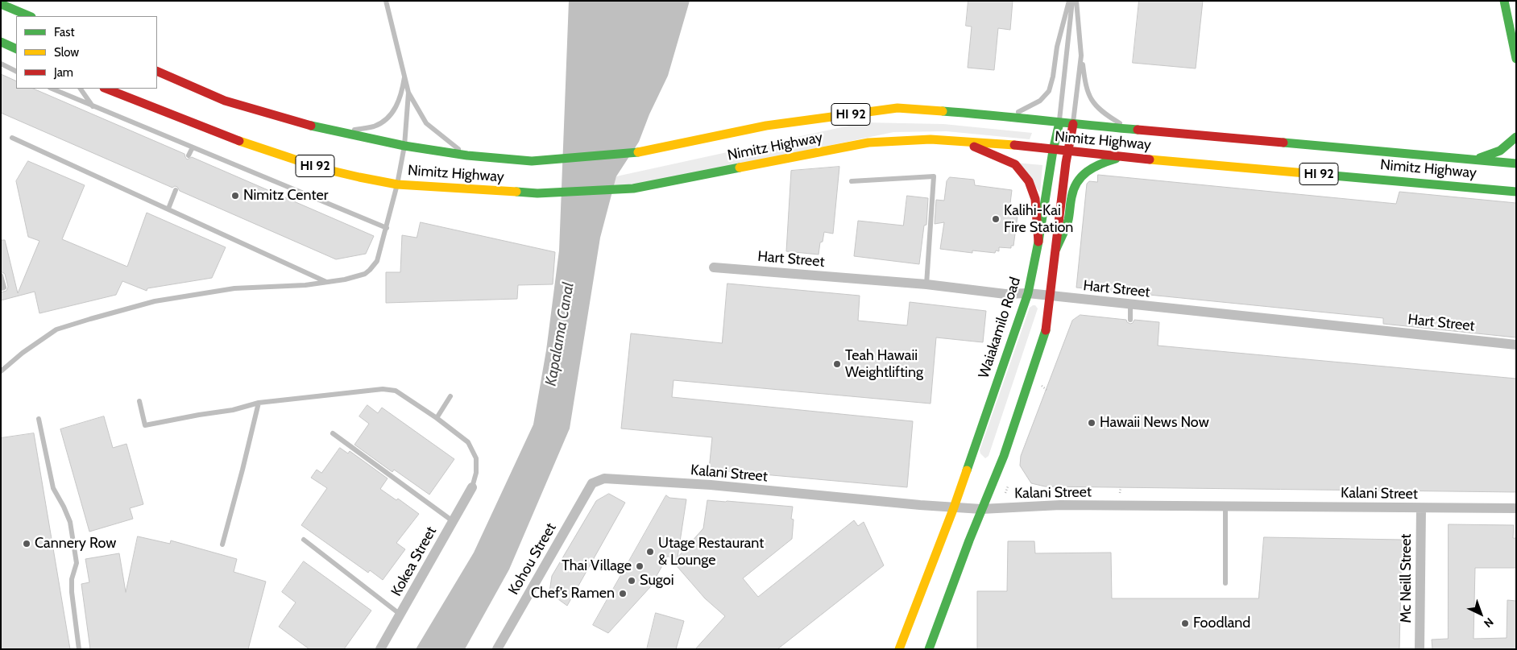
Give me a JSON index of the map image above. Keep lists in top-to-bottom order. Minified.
{"streets":{"main road":["HI 92","Nimitz Highway","Waiakamilo Road"],"street":["Hart Street","Kalani Street","Kohou Street","Kokea Street","Mc Neill Street"]},"crossings":[["Nimitz Highway","Waiakamilo Road"],["Hart Street","Waiakamilo Road"],["Waiakamilo Road","Kalani Street"],["Kalani Street","Kohou Street"],["Kalani Street","Mc Neill Street"]],"water":["Kapalama Canal"],"places":["Nimitz Center","Kalihi-Kai Fire Station","Teah Hawaii Weightlifting","Hawaii News Now","Cannery Row","Utage Restaurant & Lounge","Thai Village","Sugoi","Chef’s Ramen","Foodland"],"legend":["Fast","Slow","Jam"],"north":"bottom right"}
